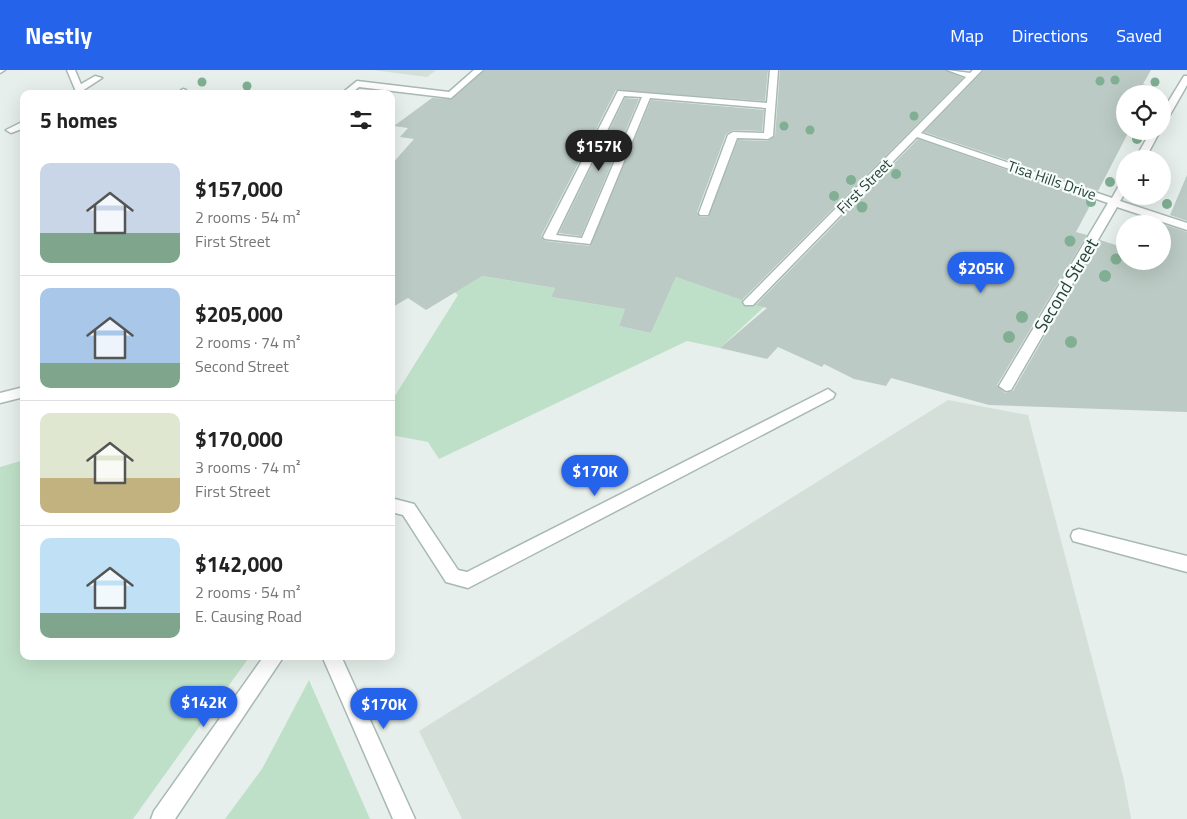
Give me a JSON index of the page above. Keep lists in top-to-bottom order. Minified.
{"streets":{"street":["Tisa Hills Drive","First Street","Second Street"]},"crossings":[["Tisa Hills Drive","First Street"],["Tisa Hills Drive","Second Street"]],"page":{"header":"Nestly","nav":["Map","Directions","Saved"],"map_buttons":["+","−"],"heading":"5 homes","price":["$157K","$205K","$170K","$142K","$170K"],"list":[{"name":"$157,000","note":"2 rooms · 54 m² · First Street"},{"name":"$205,000","note":"2 rooms · 74 m² · Second Street"},{"name":"$170,000","note":"3 rooms · 74 m² · First Street"},{"name":"$142,000","note":"2 rooms · 54 m² · E. Causing Road"}]}}
